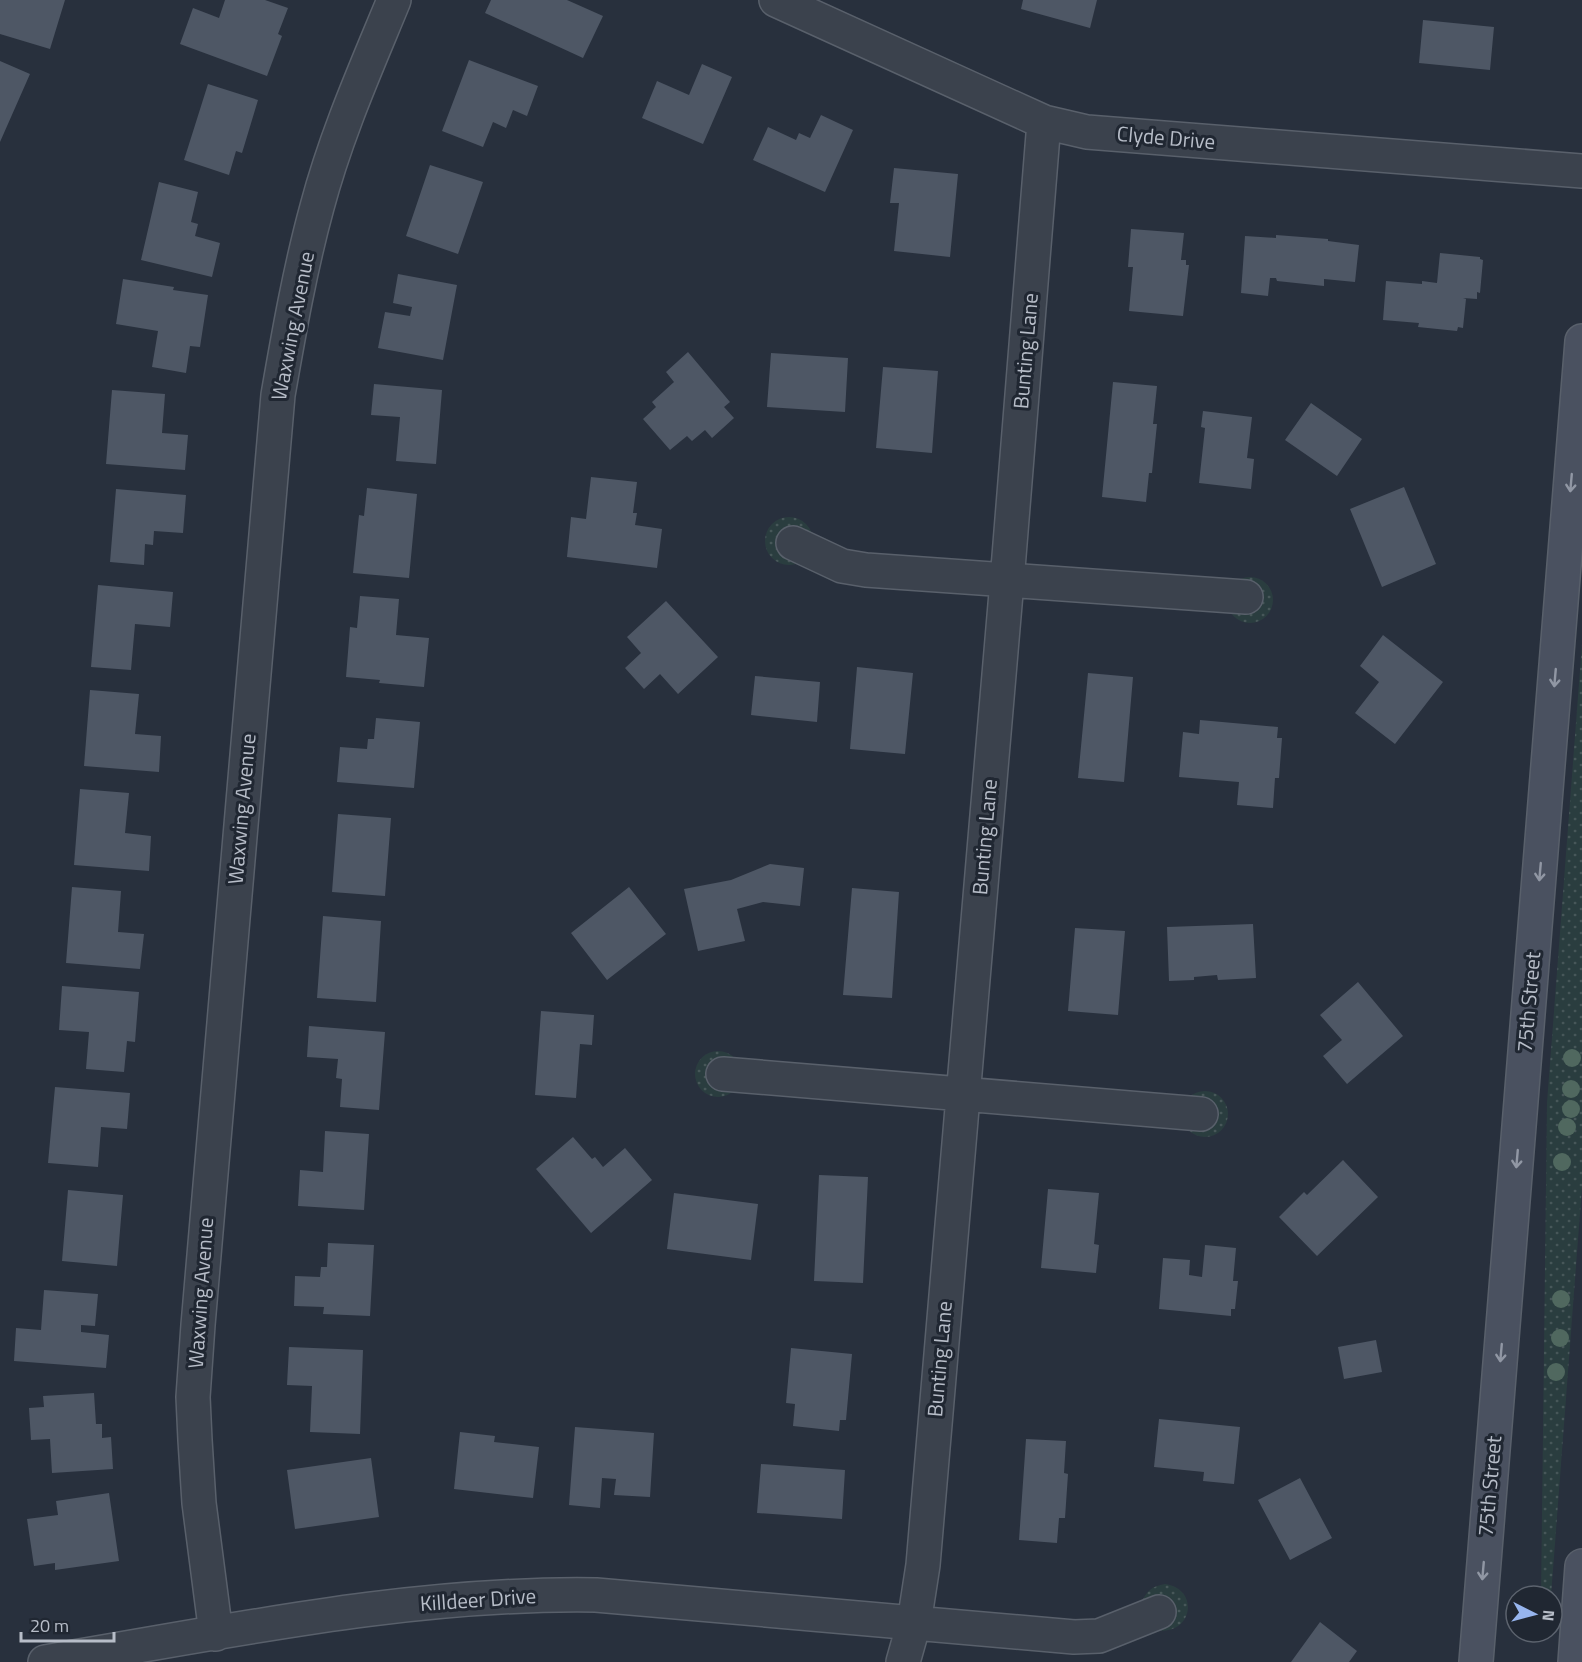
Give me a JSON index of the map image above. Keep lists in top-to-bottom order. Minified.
{"streets":{"main road":["75th Street"],"street":["Clyde Drive","Waxwing Avenue","Bunting Lane","Killdeer Drive"]},"crossings":[["Clyde Drive","Bunting Lane"],["Waxwing Avenue","Killdeer Drive"],["Bunting Lane","Killdeer Drive"]],"one_way":["75th Street"],"scale_bar":"20 m","north":"right"}
